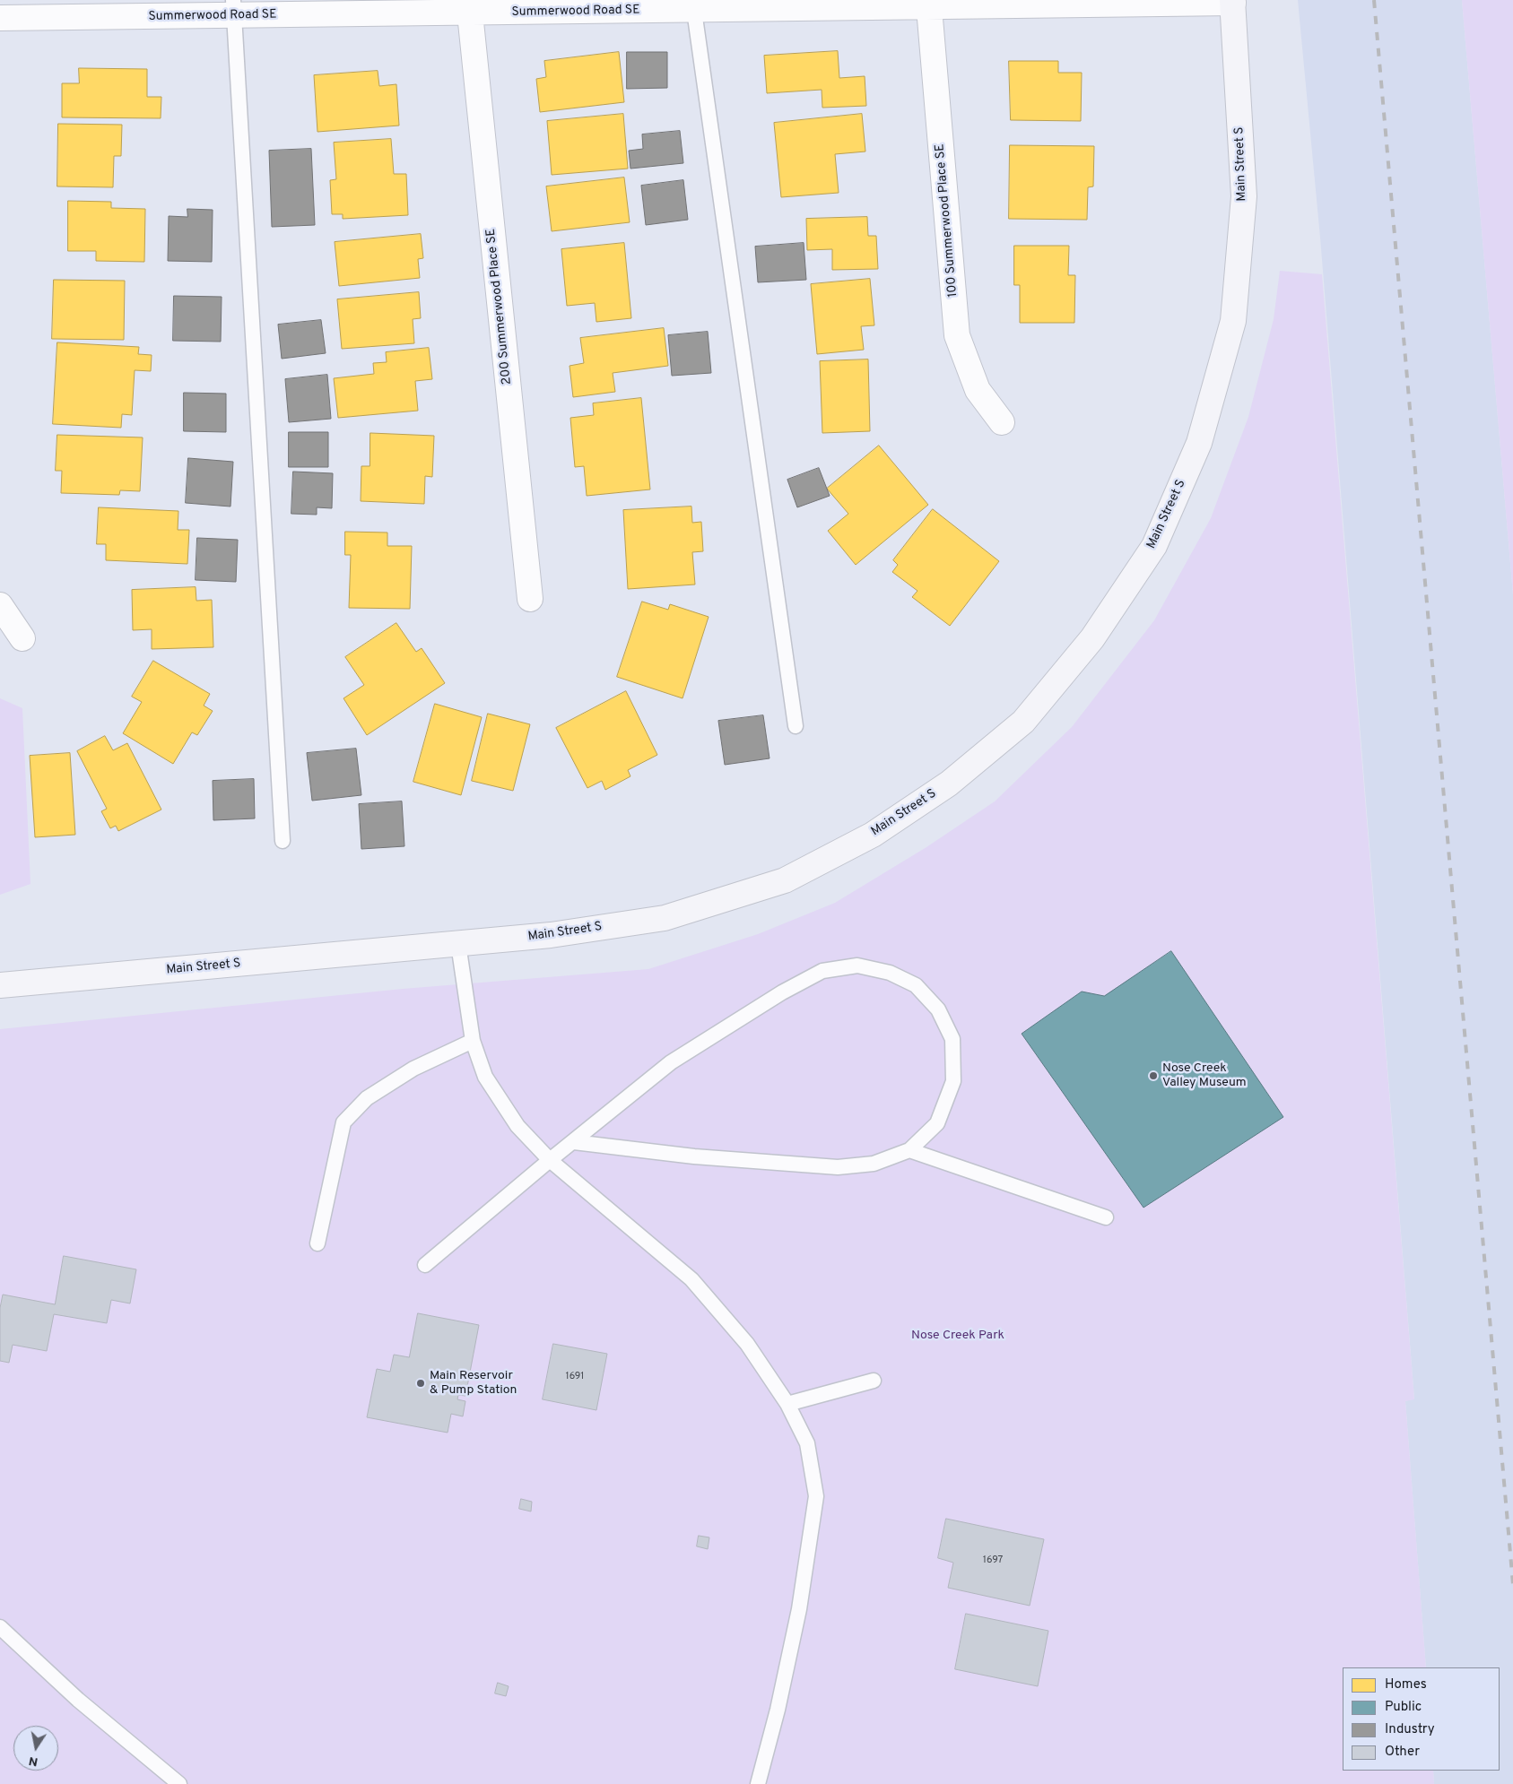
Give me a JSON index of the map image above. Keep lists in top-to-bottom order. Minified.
{"streets":{"main road":["Main Street S"],"street":["Summerwood Road SE","100 Summerwood Place SE","200 Summerwood Place SE"]},"crossings":[["Summerwood Road SE","Main Street S"],["Summerwood Road SE","100 Summerwood Place SE"],["Summerwood Road SE","200 Summerwood Place SE"]],"parks":["Nose Creek Park"],"places":["Nose Creek Valley Museum","Main Reservoir & Pump Station"],"house_numbers":["1691","1697"],"legend":["Homes","Public","Industry","Other"],"north":"bottom"}
